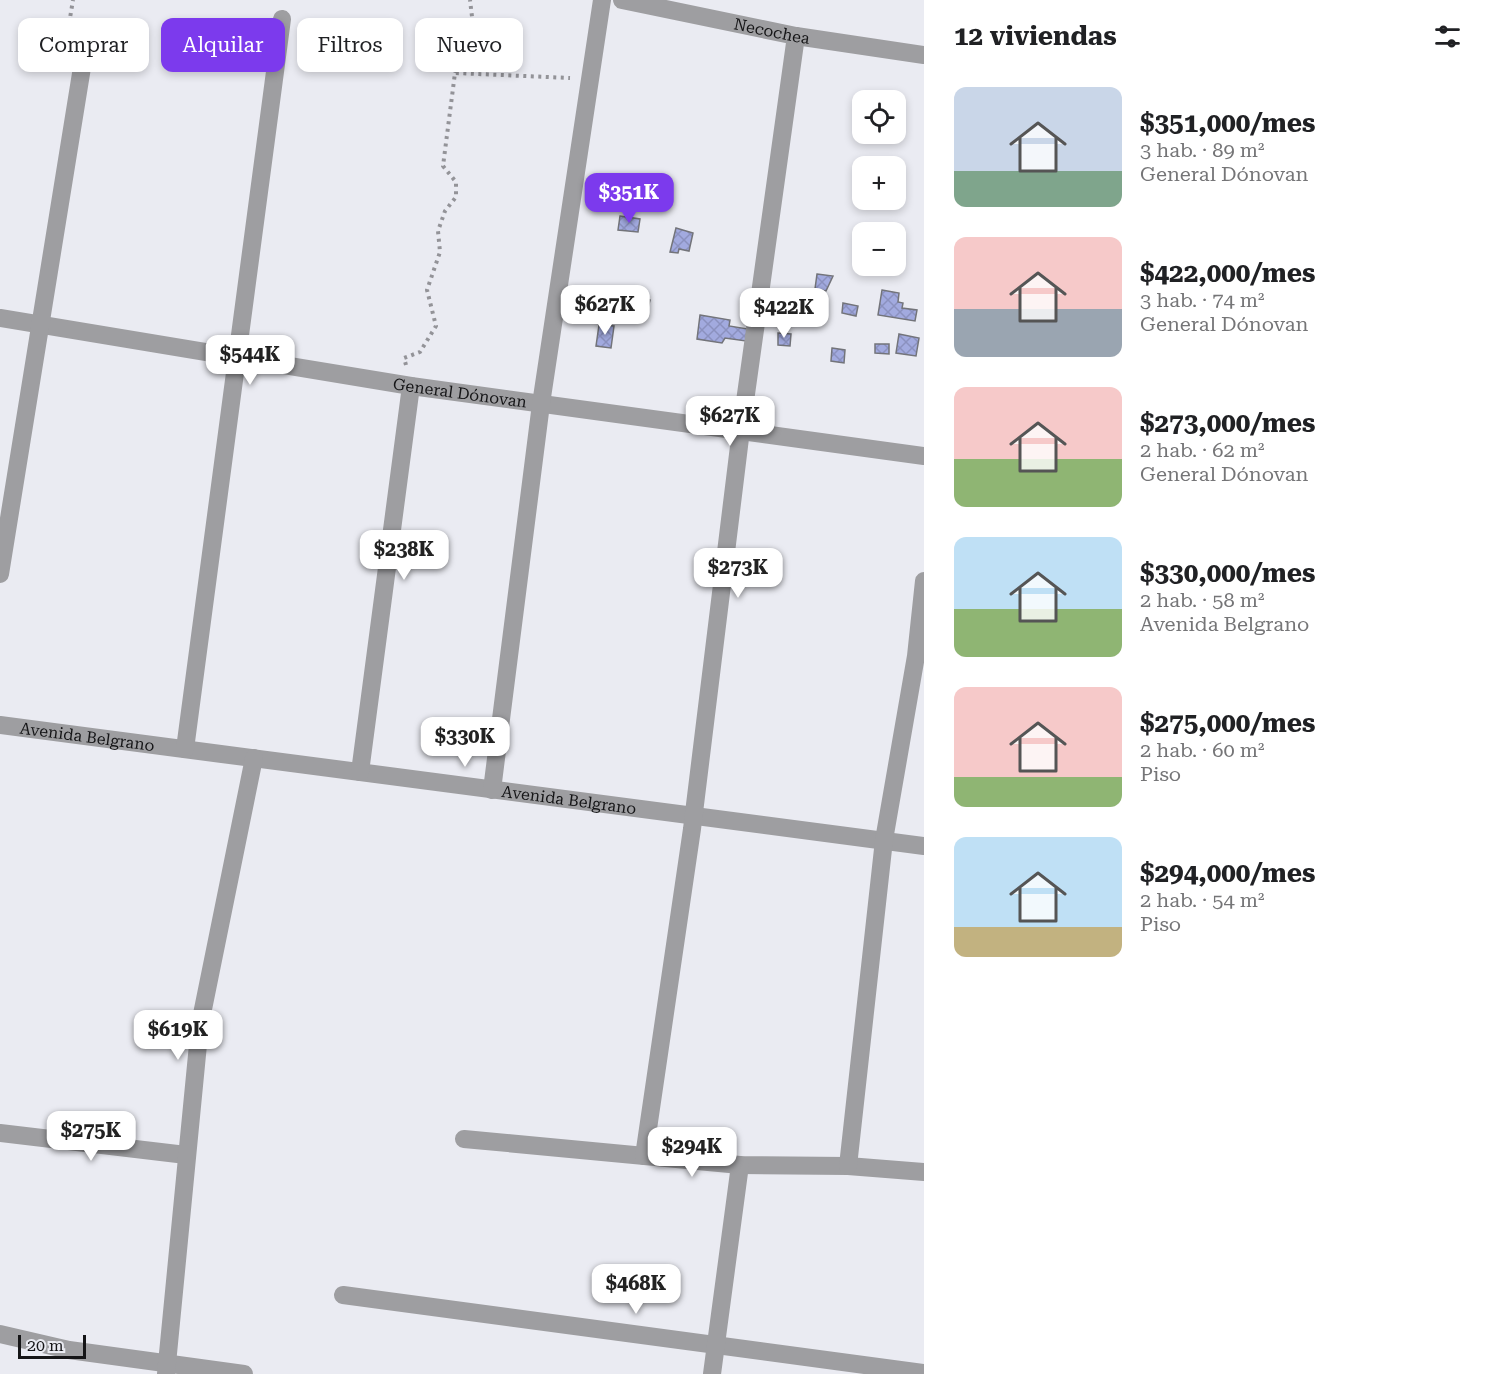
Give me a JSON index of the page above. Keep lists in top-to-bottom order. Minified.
{"streets":{"street":["Necochea","General Dónovan","Avenida Belgrano"]},"scale_bar":"20 m","page":{"heading":"12 viviendas","chip":["Comprar","Alquilar","Filtros","Nuevo"],"list":[{"name":"$351,000/mes","note":"3 hab. · 89 m² · General Dónovan"},{"name":"$422,000/mes","note":"3 hab. · 74 m² · General Dónovan"},{"name":"$273,000/mes","note":"2 hab. · 62 m² · General Dónovan"},{"name":"$330,000/mes","note":"2 hab. · 58 m² · Avenida Belgrano"},{"name":"$275,000/mes","note":"2 hab. · 60 m² · Piso"},{"name":"$294,000/mes","note":"2 hab. · 54 m² · Piso"}],"map_buttons":["+","−"],"price":["$351K","$627K","$422K","$544K","$627K","$238K","$273K","$330K","$619K","$275K","$294K","$468K"],"scale":"20 m"}}
